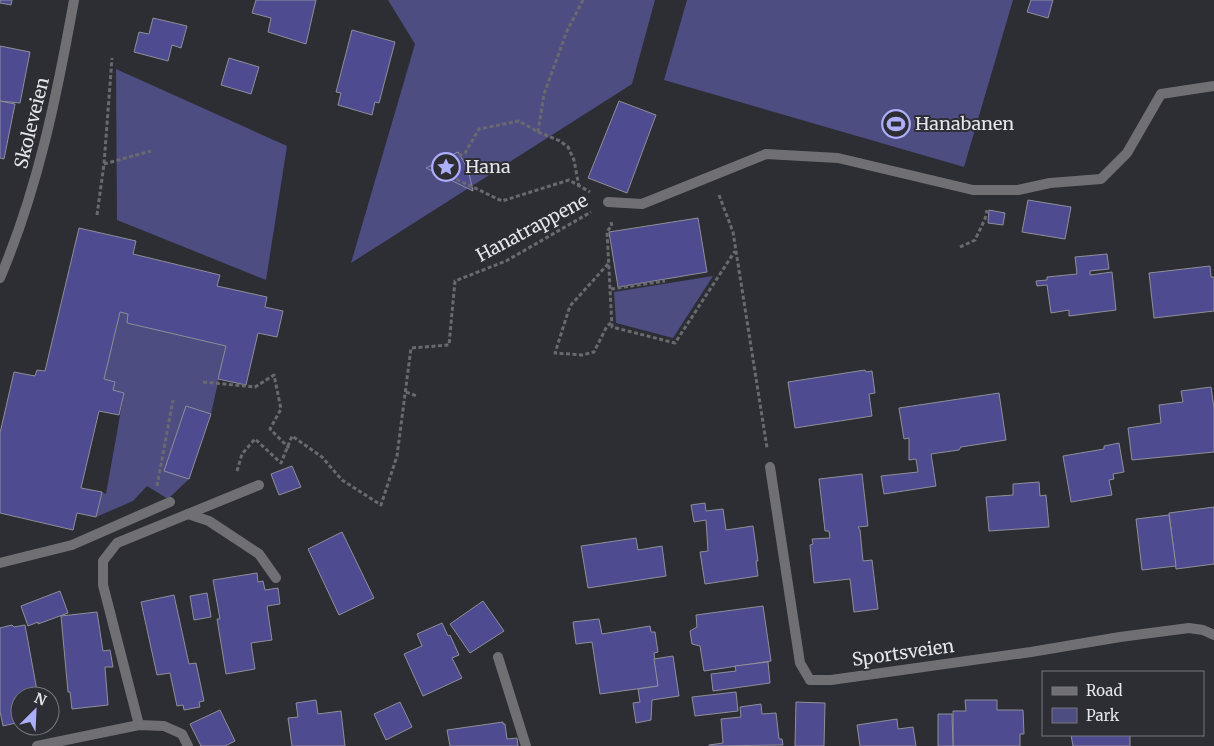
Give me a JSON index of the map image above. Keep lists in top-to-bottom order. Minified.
{"streets":{"street":["Skoleveien","Sportsveien"],"path":["Hanatrappene"]},"places":{"sports":["Hanabanen"],"place":["Hana"]},"legend":["Road","Park"],"north":"top right"}
